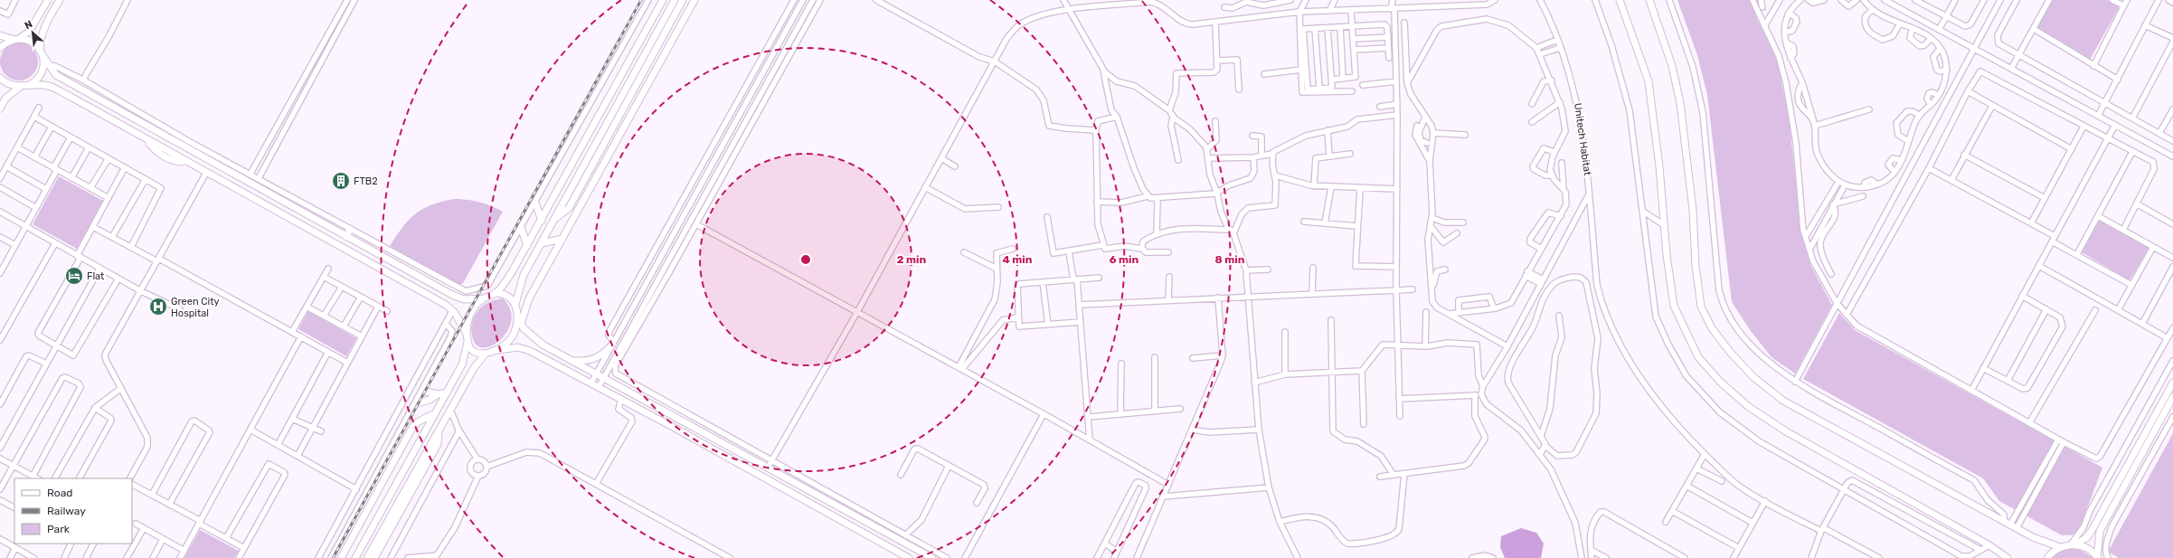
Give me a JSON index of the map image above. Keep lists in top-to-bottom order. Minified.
{"streets":{"street":["Unitech Habitat"]},"places":{"building":["FTB2"],"hotel":["Flat"],"hospital":["Green City Hospital"]},"legend":["Road","Railway","Park"],"north":"top left","rings":["2 min","4 min","6 min","8 min"]}
